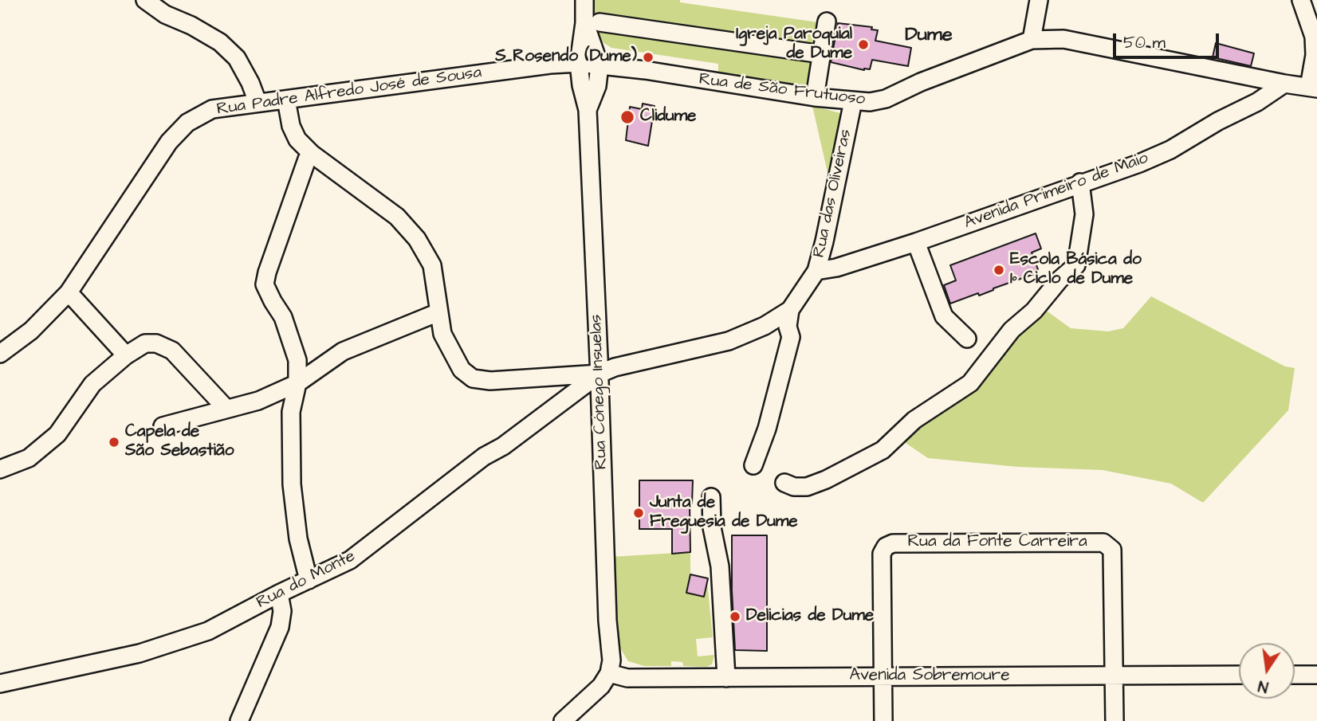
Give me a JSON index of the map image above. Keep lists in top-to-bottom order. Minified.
{"streets":{"street":["Rua de São Frutuoso","Rua Padre Alfredo José de Sousa","Avenida Primeiro de Maio","Rua das Oliveiras","Rua Cónego Insuelas","Rua da Fonte Carreira","Rua do Monte","Avenida Sobremoure"]},"crossings":[["Rua de São Frutuoso","Rua Padre Alfredo José de Sousa"],["Rua de São Frutuoso","Avenida Primeiro de Maio"],["Rua de São Frutuoso","Rua das Oliveiras"],["Rua de São Frutuoso","Rua Cónego Insuelas"],["Rua Padre Alfredo José de Sousa","Rua Cónego Insuelas"],["Avenida Primeiro de Maio","Rua das Oliveiras"],["Rua das Oliveiras","Rua Cónego Insuelas"],["Rua das Oliveiras","Rua do Monte"],["Rua Cónego Insuelas","Rua do Monte"],["Rua Cónego Insuelas","Avenida Sobremoure"],["Rua da Fonte Carreira","Avenida Sobremoure"]],"districts":["Dume"],"places":["Igreja Paroquial de Dume","S Rosendo (Dume)","Clidume","Escola Básica do 1º Ciclo de Dume","Capela de São Sebastião","Junta de Freguesia de Dume","Delicias de Dume"],"scale_bar":"50 m","north":"bottom"}
